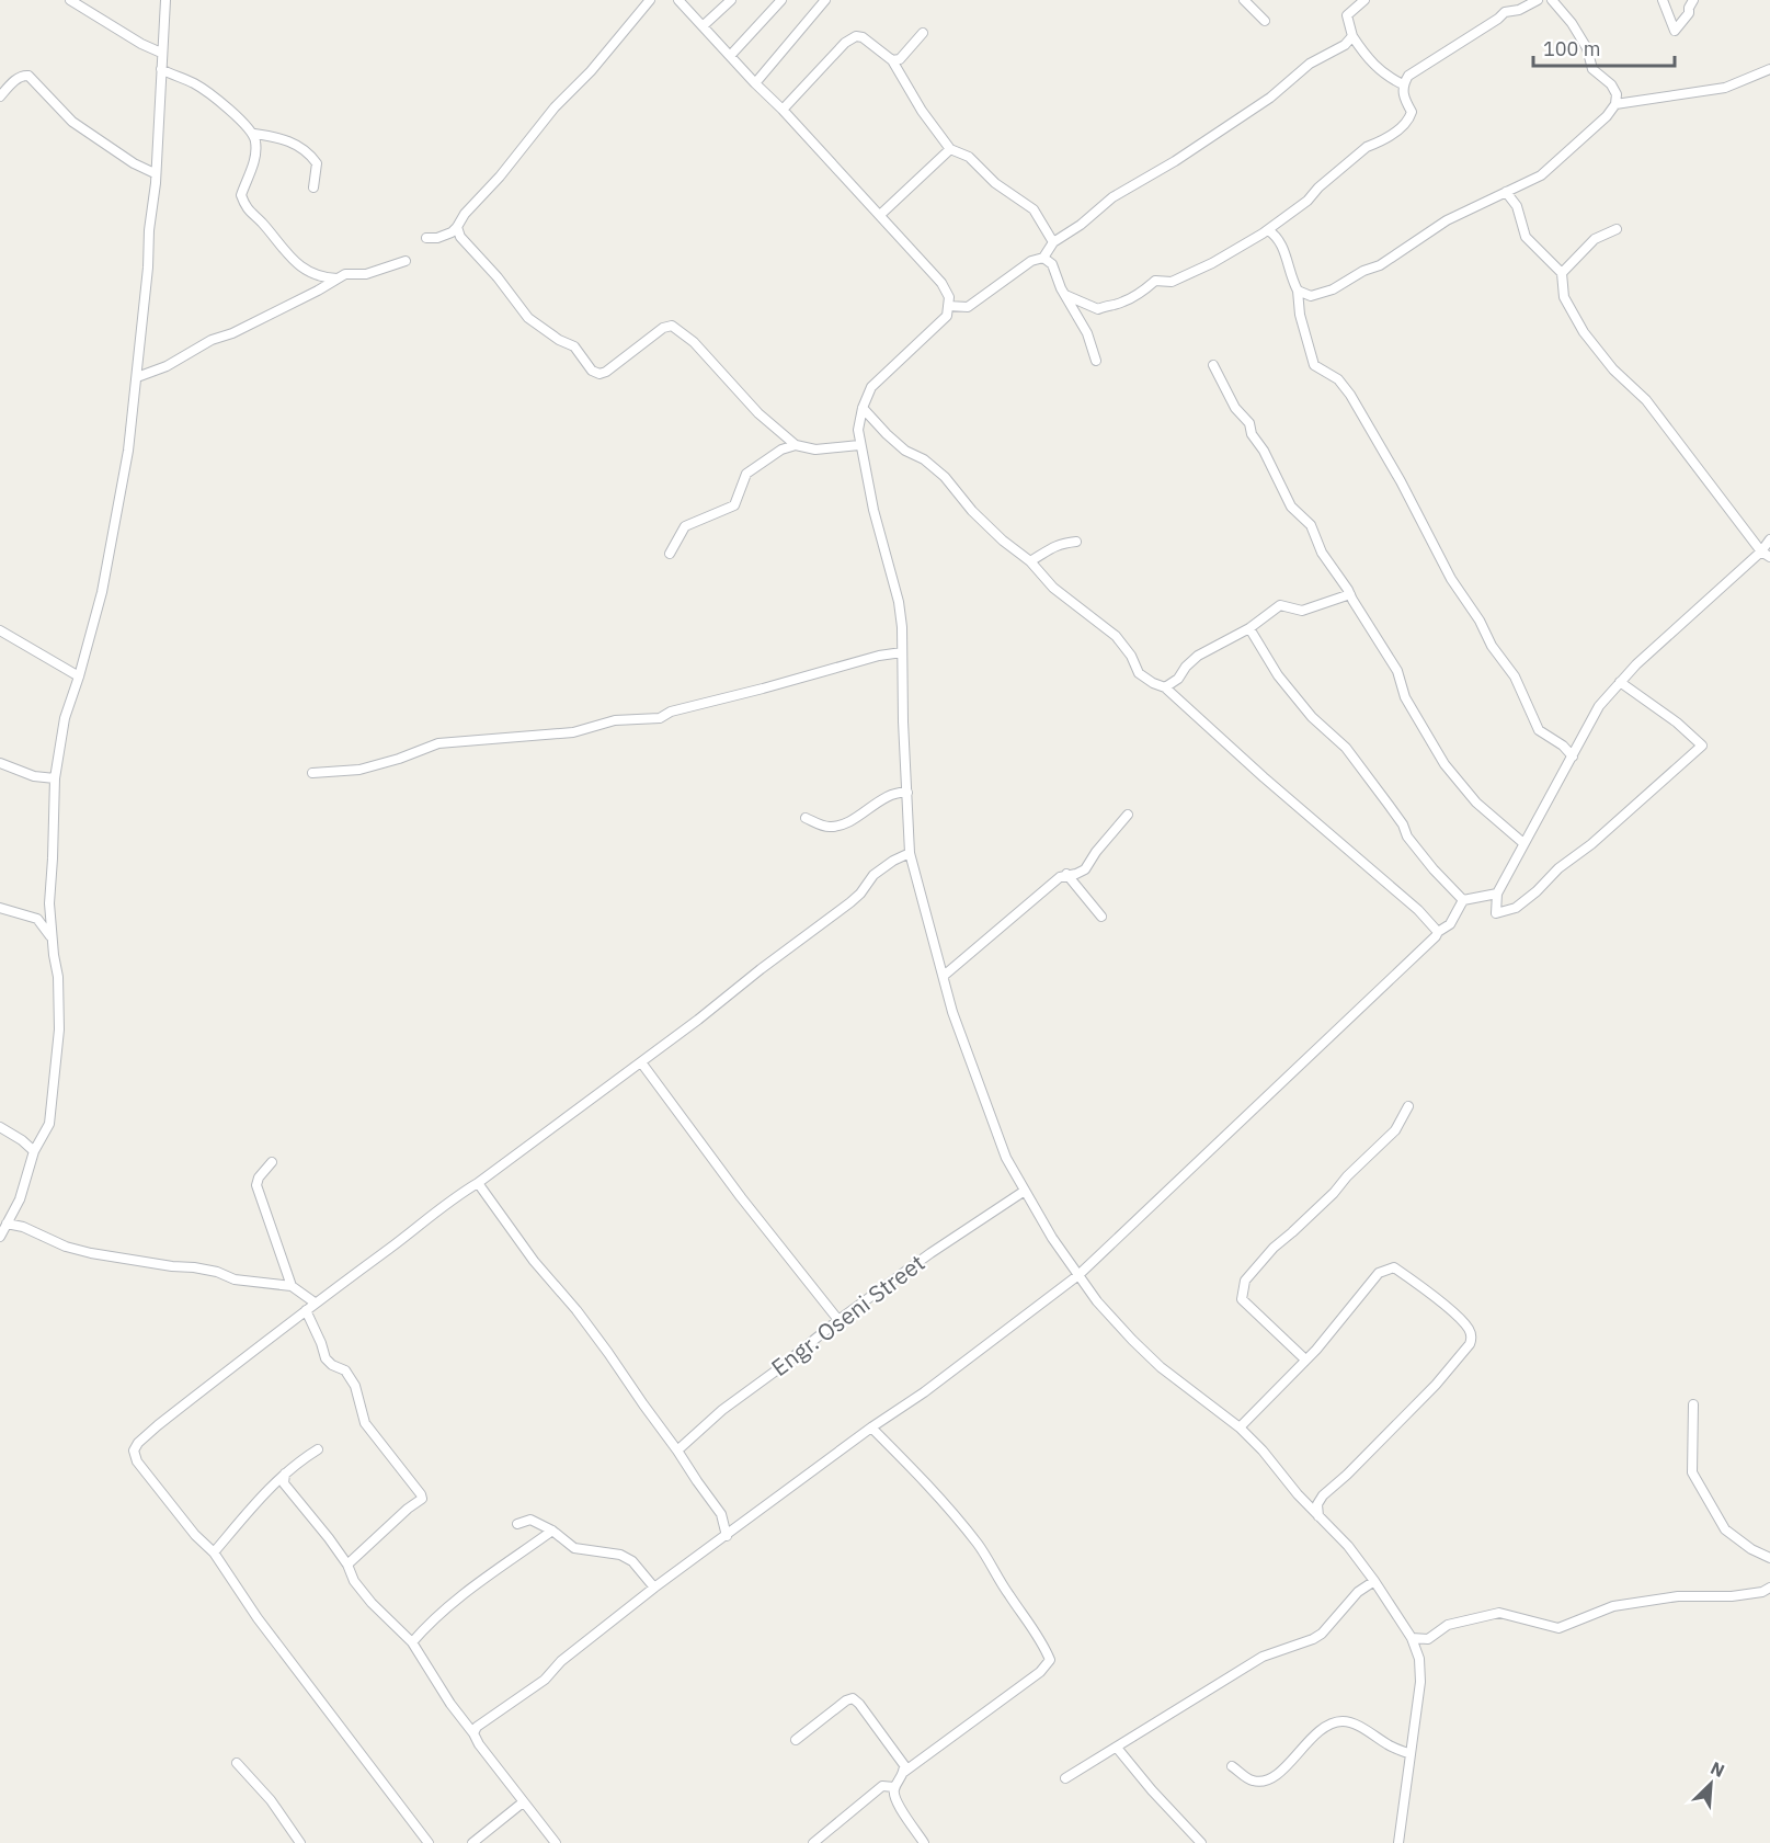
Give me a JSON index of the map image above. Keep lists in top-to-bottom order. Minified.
{"streets":{"street":["Engr. Oseni Street"]},"scale_bar":"100 m","north":"top right"}
